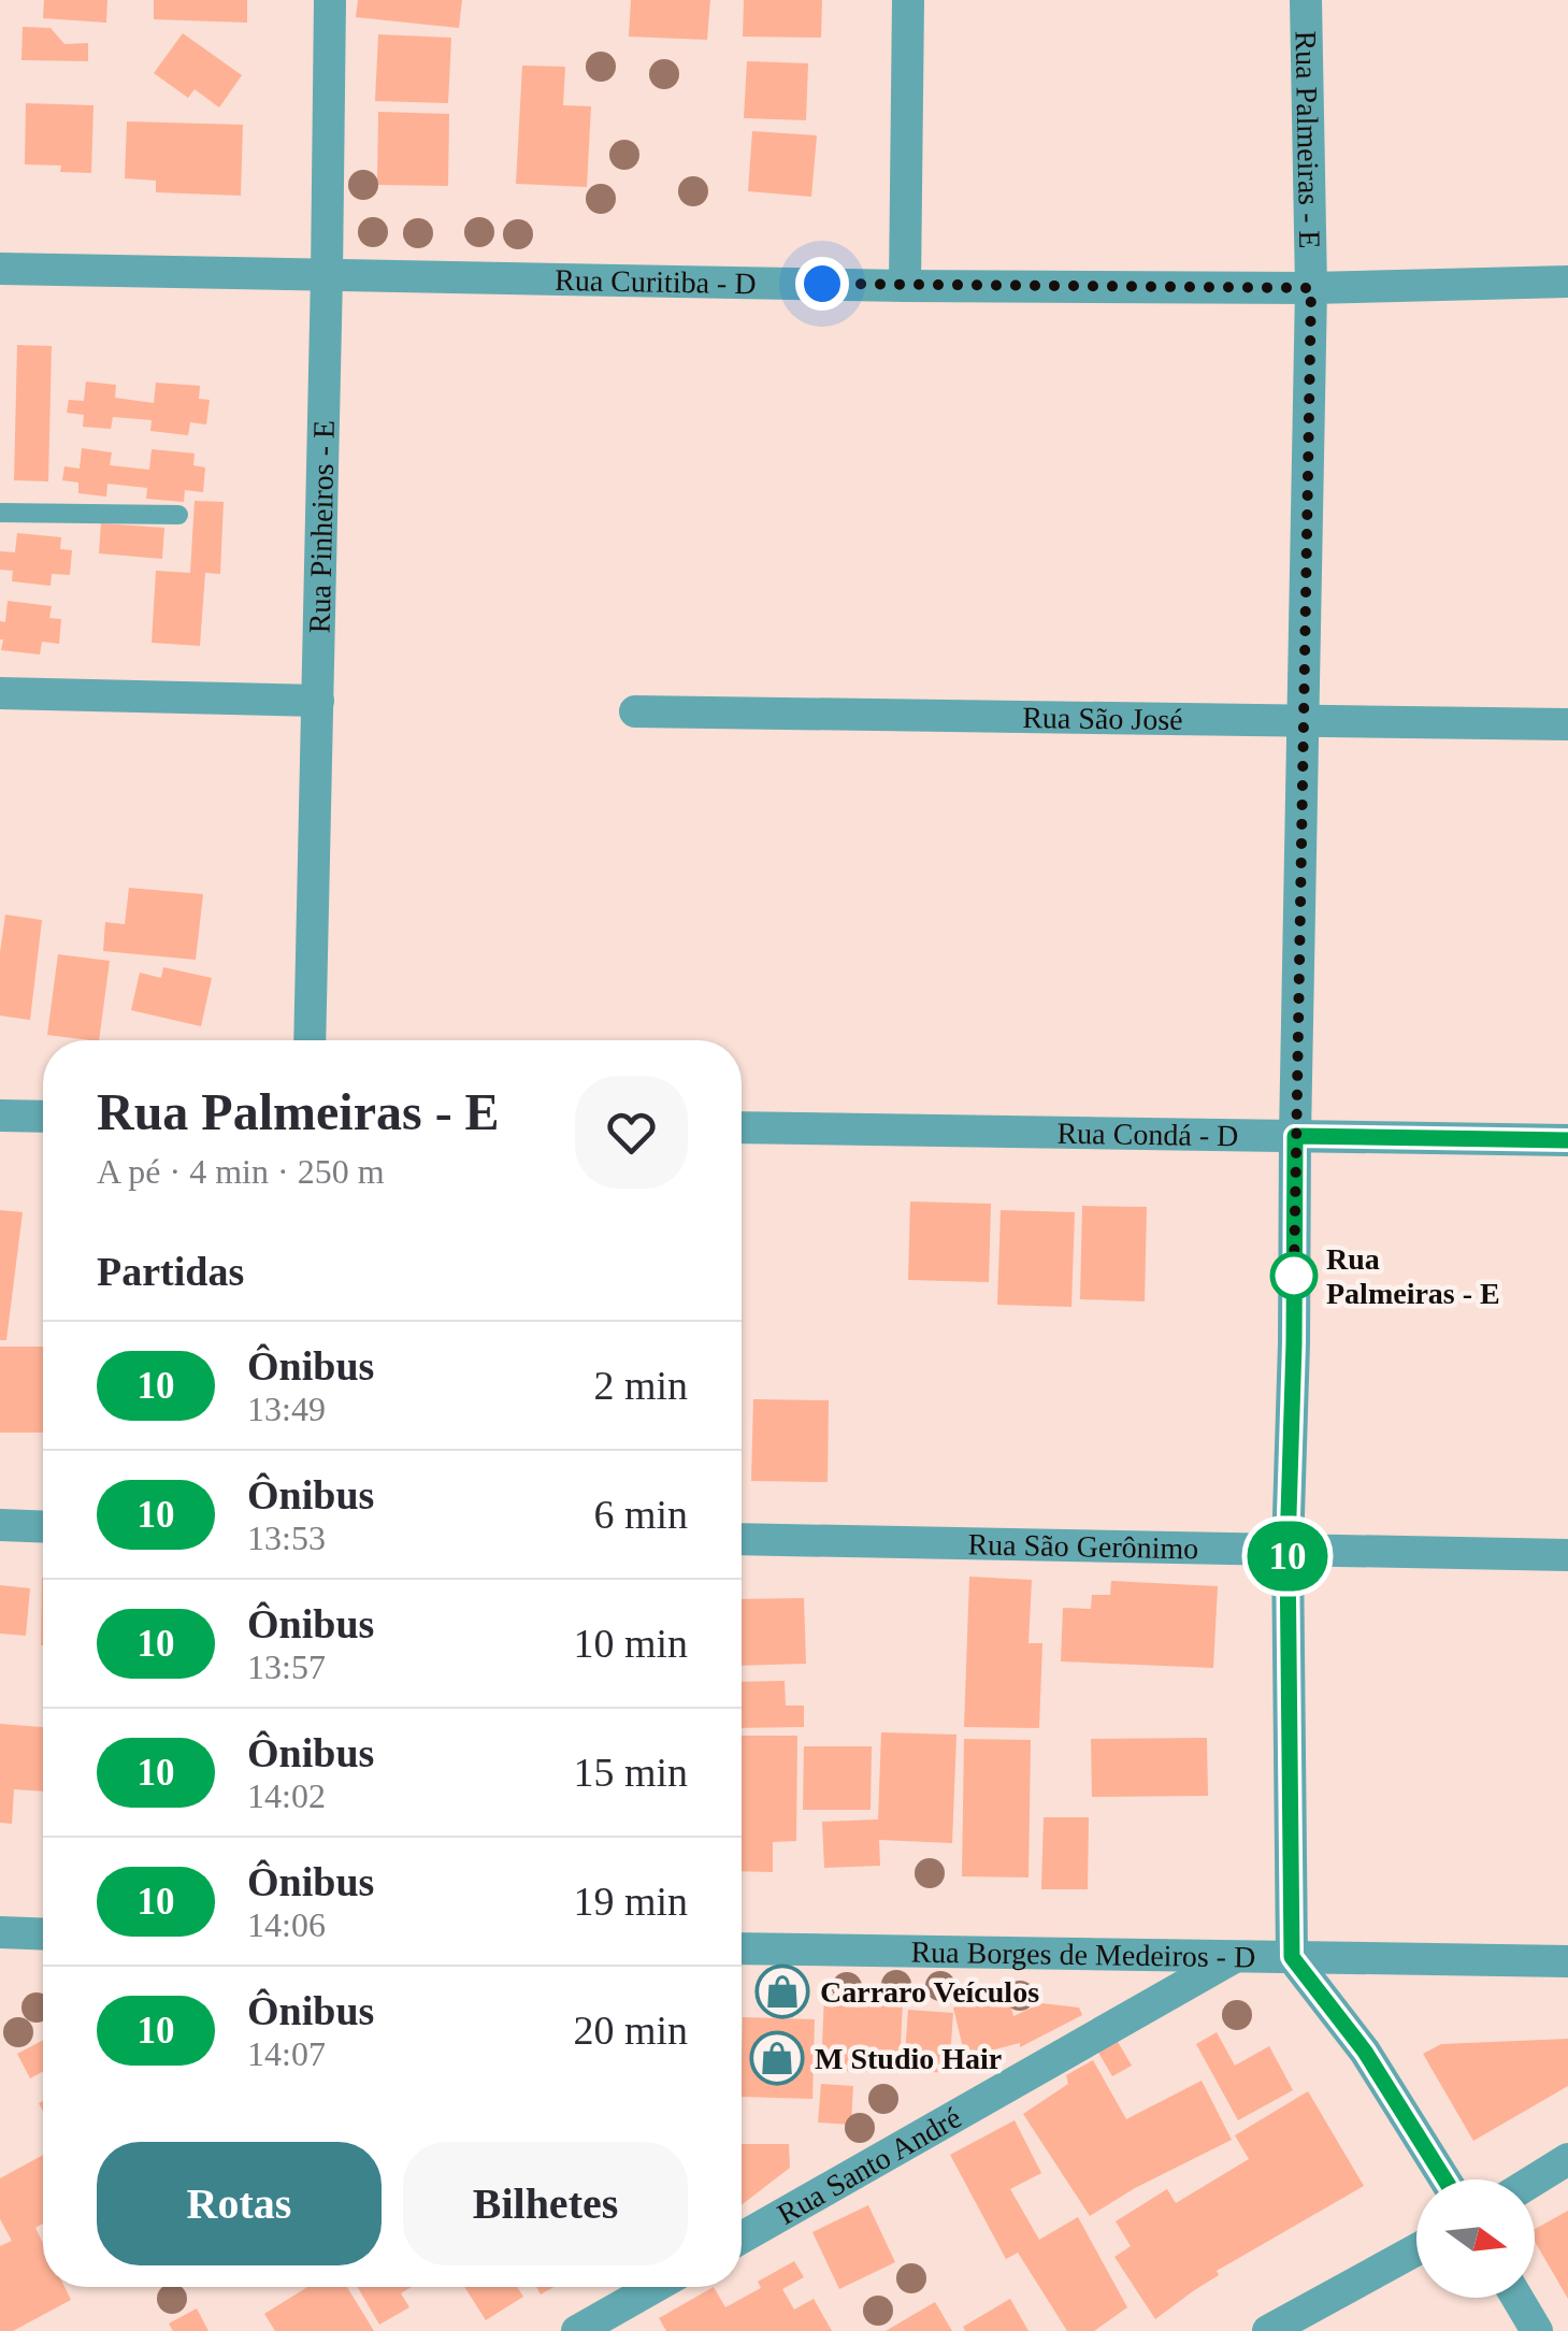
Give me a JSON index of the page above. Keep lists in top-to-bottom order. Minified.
{"streets":{"street":["Rua Palmeiras - E","Rua Curitiba - D","Rua Pinheiros - E","Rua São José","Rua Condá - D","Rua São Gerônimo","Rua Borges de Medeiros - D","Rua Santo André"]},"crossings":[["Rua Palmeiras - E","Rua Curitiba - D"],["Rua Palmeiras - E","Rua São José"],["Rua Palmeiras - E","Rua Condá - D"],["Rua Palmeiras - E","Rua São Gerônimo"],["Rua Palmeiras - E","Rua Borges de Medeiros - D"],["Rua Curitiba - D","Rua Pinheiros - E"],["Rua Borges de Medeiros - D","Rua Santo André"]],"places":{"other":["Rua Palmeiras - E"],"shop":["Carraro Veículos","M Studio Hair"]},"lines":["bus line 10"],"north":"right","page":{"on_map":"10","heading":[["Rua Palmeiras - E","A pé · 4 min · 250 m"],"Partidas"],"list":[{"mark":"10","name":"Ônibus","note":"13:49","value":"2 min"},{"mark":"10","name":"Ônibus","note":"13:53","value":"6 min"},{"mark":"10","name":"Ônibus","note":"13:57","value":"10 min"},{"mark":"10","name":"Ônibus","note":"14:02","value":"15 min"},{"mark":"10","name":"Ônibus","note":"14:06","value":"19 min"},{"mark":"10","name":"Ônibus","note":"14:07","value":"20 min"}],"buttons":["Rotas","Bilhetes"]}}
